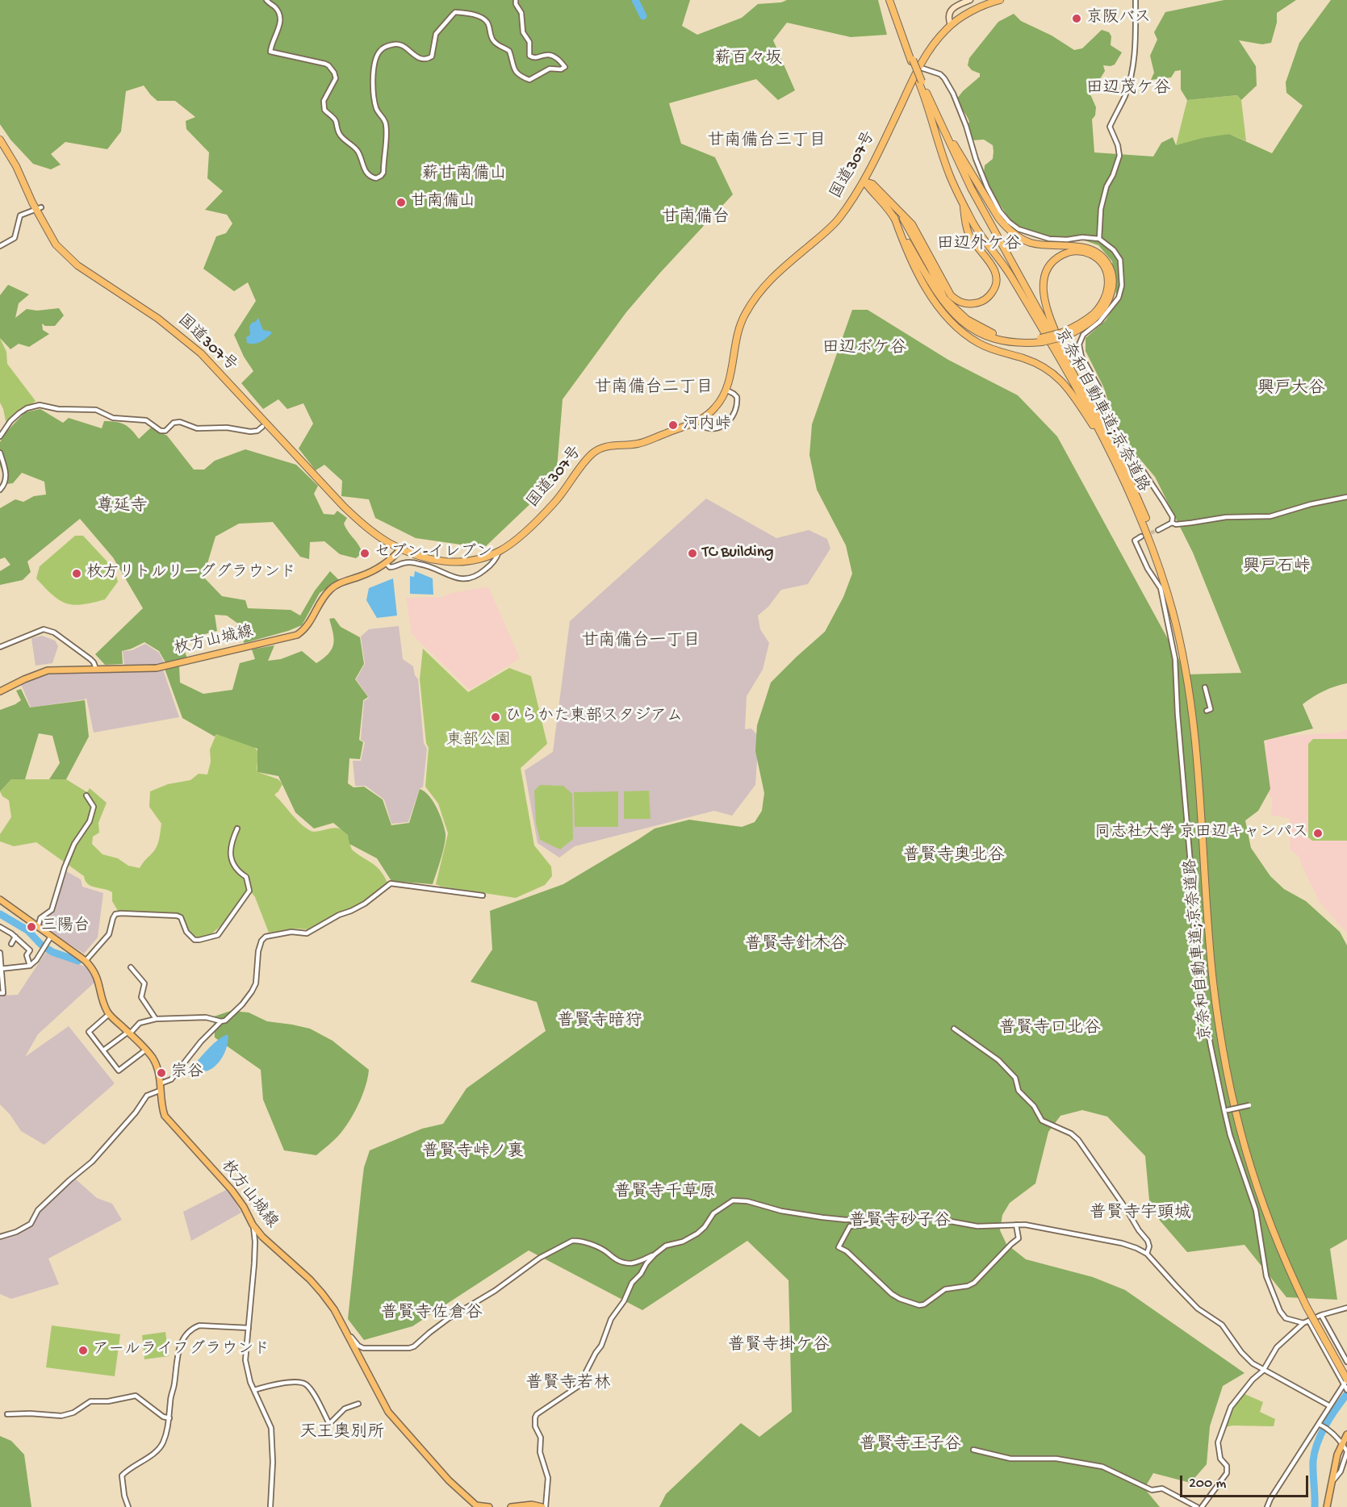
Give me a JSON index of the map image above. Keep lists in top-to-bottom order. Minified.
{"streets":{"highway":["国道307号","京奈和自動車道;京奈道路"],"main road":["枚方山城線"]},"crossings":[["国道307号","枚方山城線"]],"districts":["薪百々坂","田辺茂ケ谷","甘南備台三丁目","薪甘南備山","甘南備台","田辺外ケ谷","田辺ボケ谷","甘南備台二丁目","興戸大谷","尊延寺","興戸石峠","甘南備台一丁目","普賢寺奥北谷","普賢寺針木谷","普賢寺暗狩","普賢寺口北谷","普賢寺峠ノ裏","普賢寺千草原","普賢寺宇頭城","普賢寺砂子谷","普賢寺佐倉谷","普賢寺掛ケ谷","普賢寺若林","天王奥別所","普賢寺王子谷"],"parks":["東部公園"],"places":["京阪バス","甘南備山","河内峠","セブン-イレブン","TC Building","枚方リトルリーググラウンド","ひらかた東部スタジアム","同志社大学 京田辺キャンパス","三陽台","宗谷","アールライフグラウンド"],"scale_bar":"200 m"}
